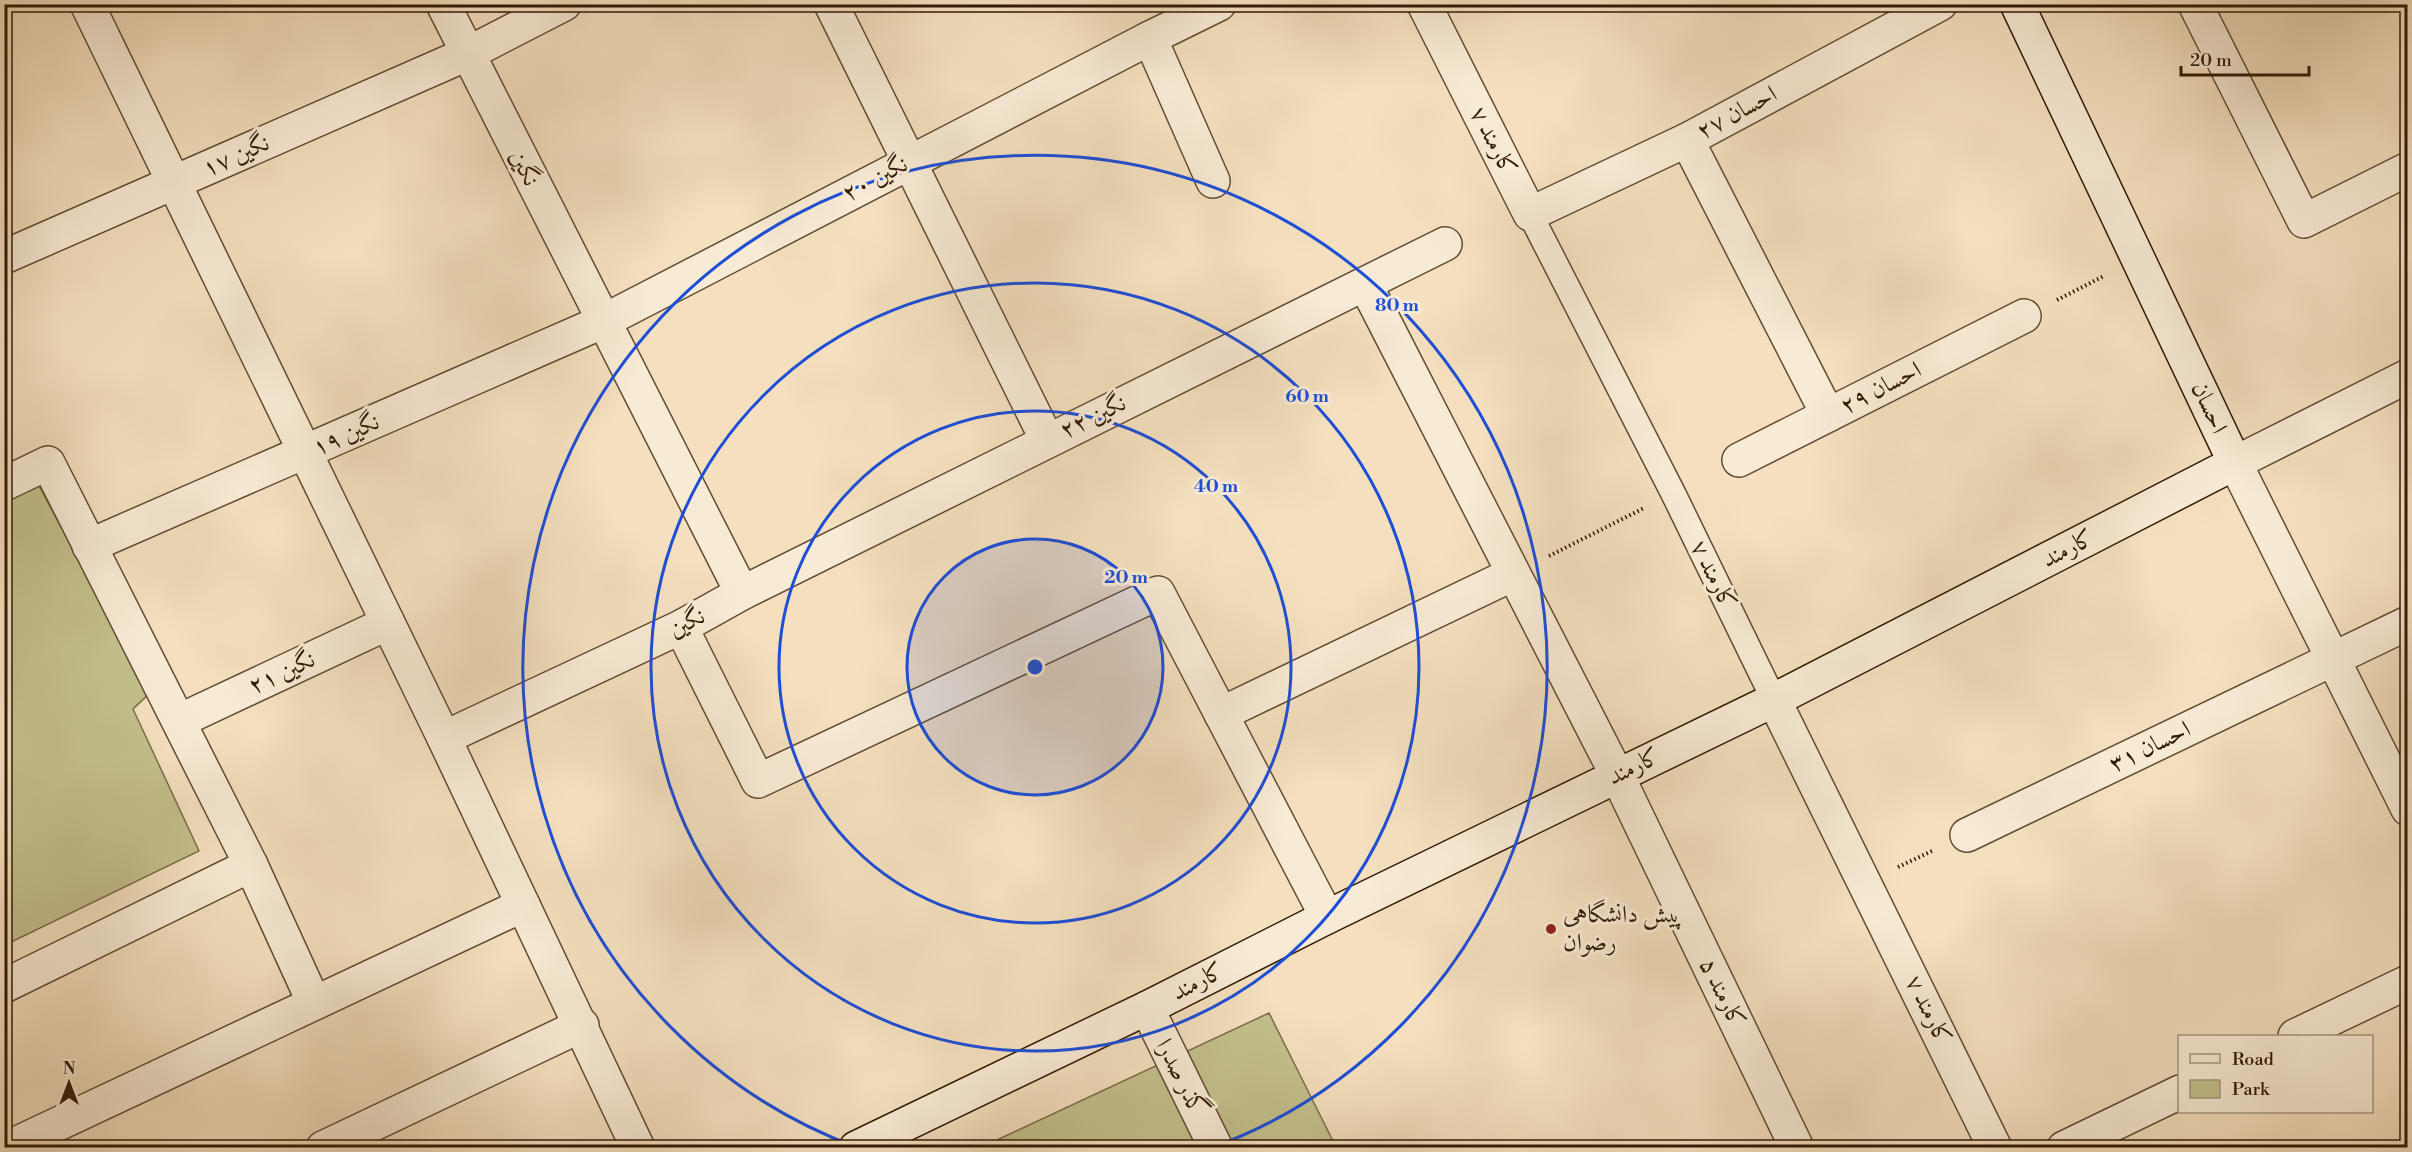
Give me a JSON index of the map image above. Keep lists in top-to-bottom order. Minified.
{"streets":{"street":["احسان ۲۷","کارمند ۷","نگین ۱۷","نگین","نگین ۲۰","احسان ۲۹","احسان","نگین ۲۲","نگین ۱۹","کارمند","نگین ۲۱","احسان ۳۱","کارمند ۵","گذر صدرا"]},"crossings":[["احسان ۲۷","کارمند ۷"],["کارمند ۷","کارمند"],["نگین ۱۷","نگین"],["نگین","نگین ۲۰"],["نگین","نگین ۲۲"],["نگین","نگین ۱۹"],["نگین ۲۰","نگین ۱۹"],["احسان","کارمند"],["احسان","احسان ۳۱"],["نگین ۲۲","کارمند ۵"],["کارمند","کارمند ۵"],["کارمند","گذر صدرا"]],"places":["پیش دانشگاهی رضوان"],"legend":["Road","Park"],"scale_bar":"20 m","north":"top","rings":["80 m","60 m","40 m","20 m"]}
